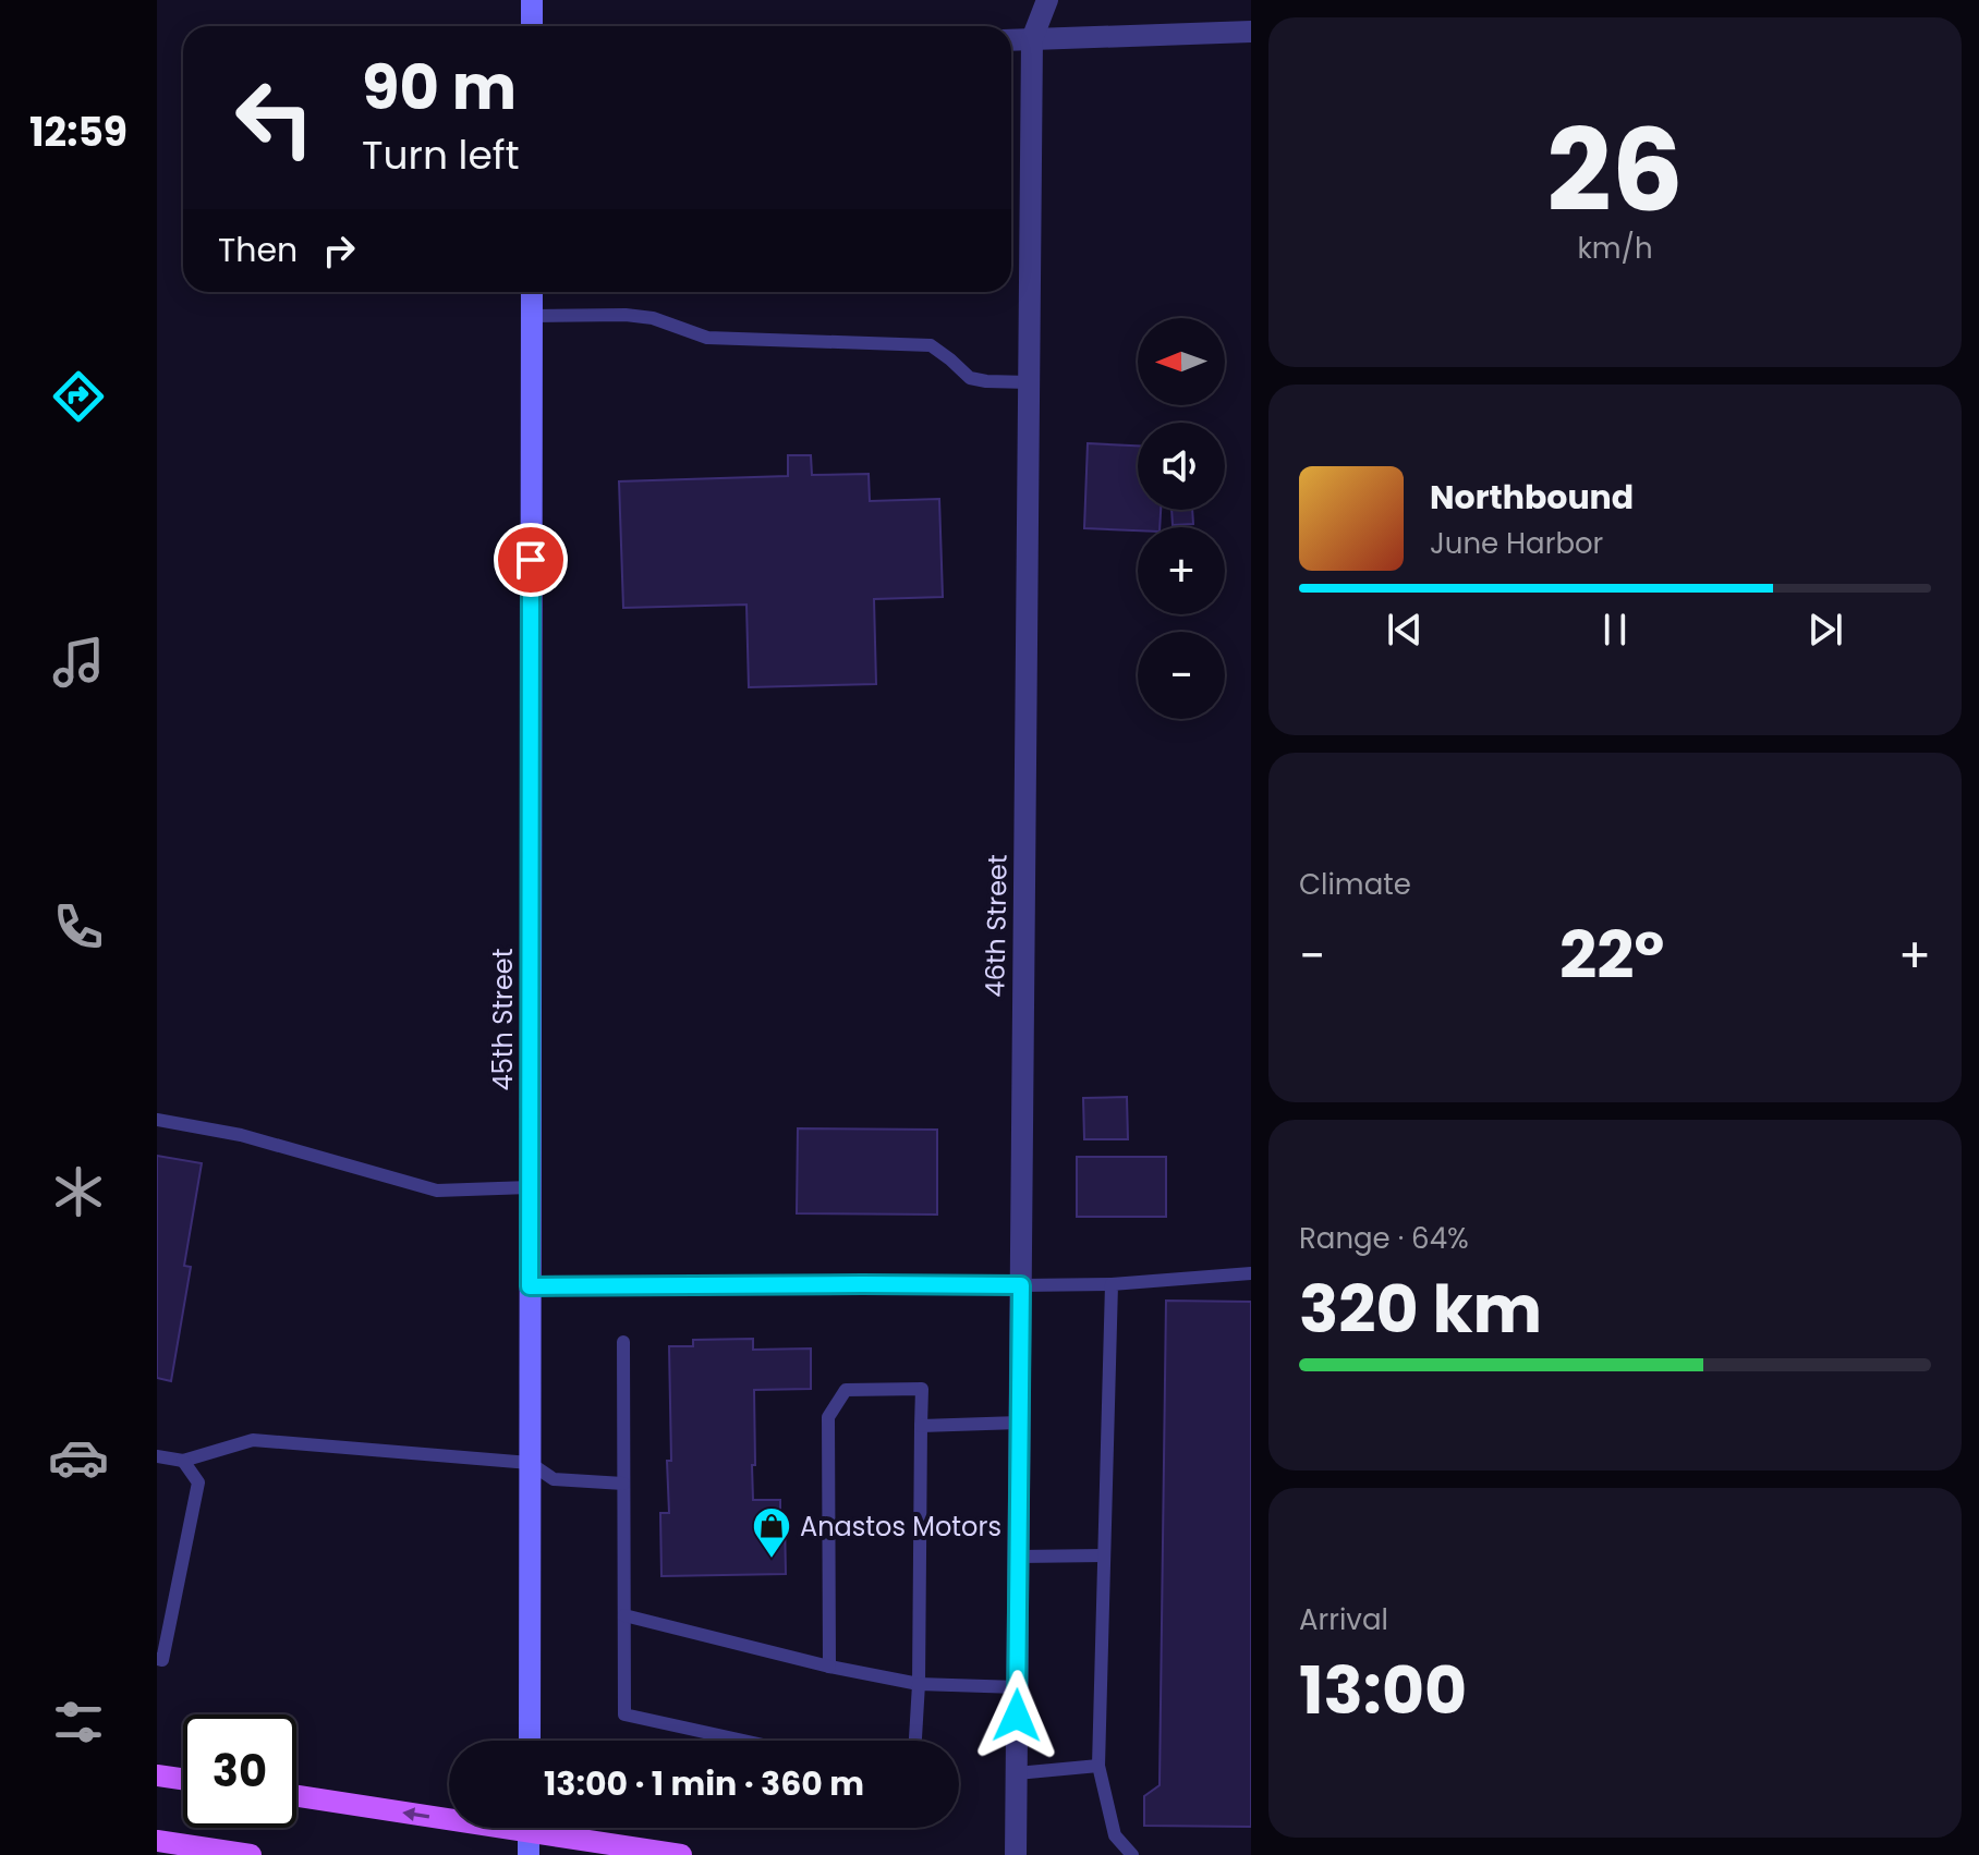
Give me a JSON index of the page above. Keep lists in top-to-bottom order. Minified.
{"streets":{"street":["46th Street","45th Street"]},"places":{"shop":["Anastos Motors"]},"north":"left","page":{"tabs":"12:59","tile":[["26","km/h"],"Climate",["Range · 64%","320 km"],["Arrival","13:00"]],"turn":["90 m","Turn left"],"then":"Then","map_buttons":["+","−"],"song":["Northbound","June Harbor"],"heat":["−","22°","+"],"limit":"30","trip":"13:00 · 1 min · 360 m"}}
